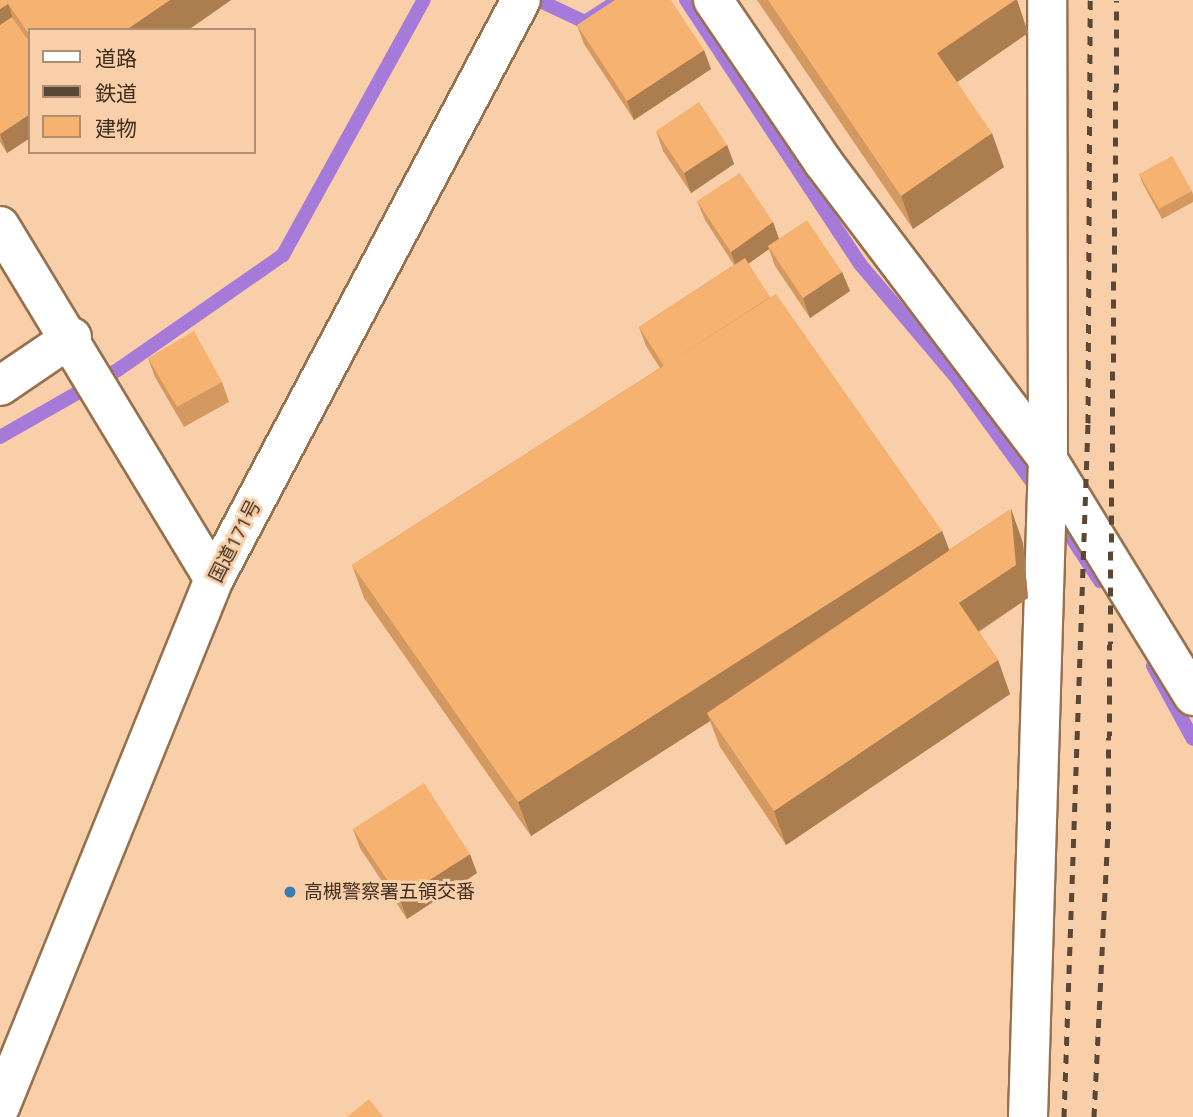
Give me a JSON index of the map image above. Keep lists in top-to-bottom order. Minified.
{"streets":{"main road":["国道171号"]},"places":["高槻警察署五領交番"],"legend":["道路","鉄道","建物"]}
